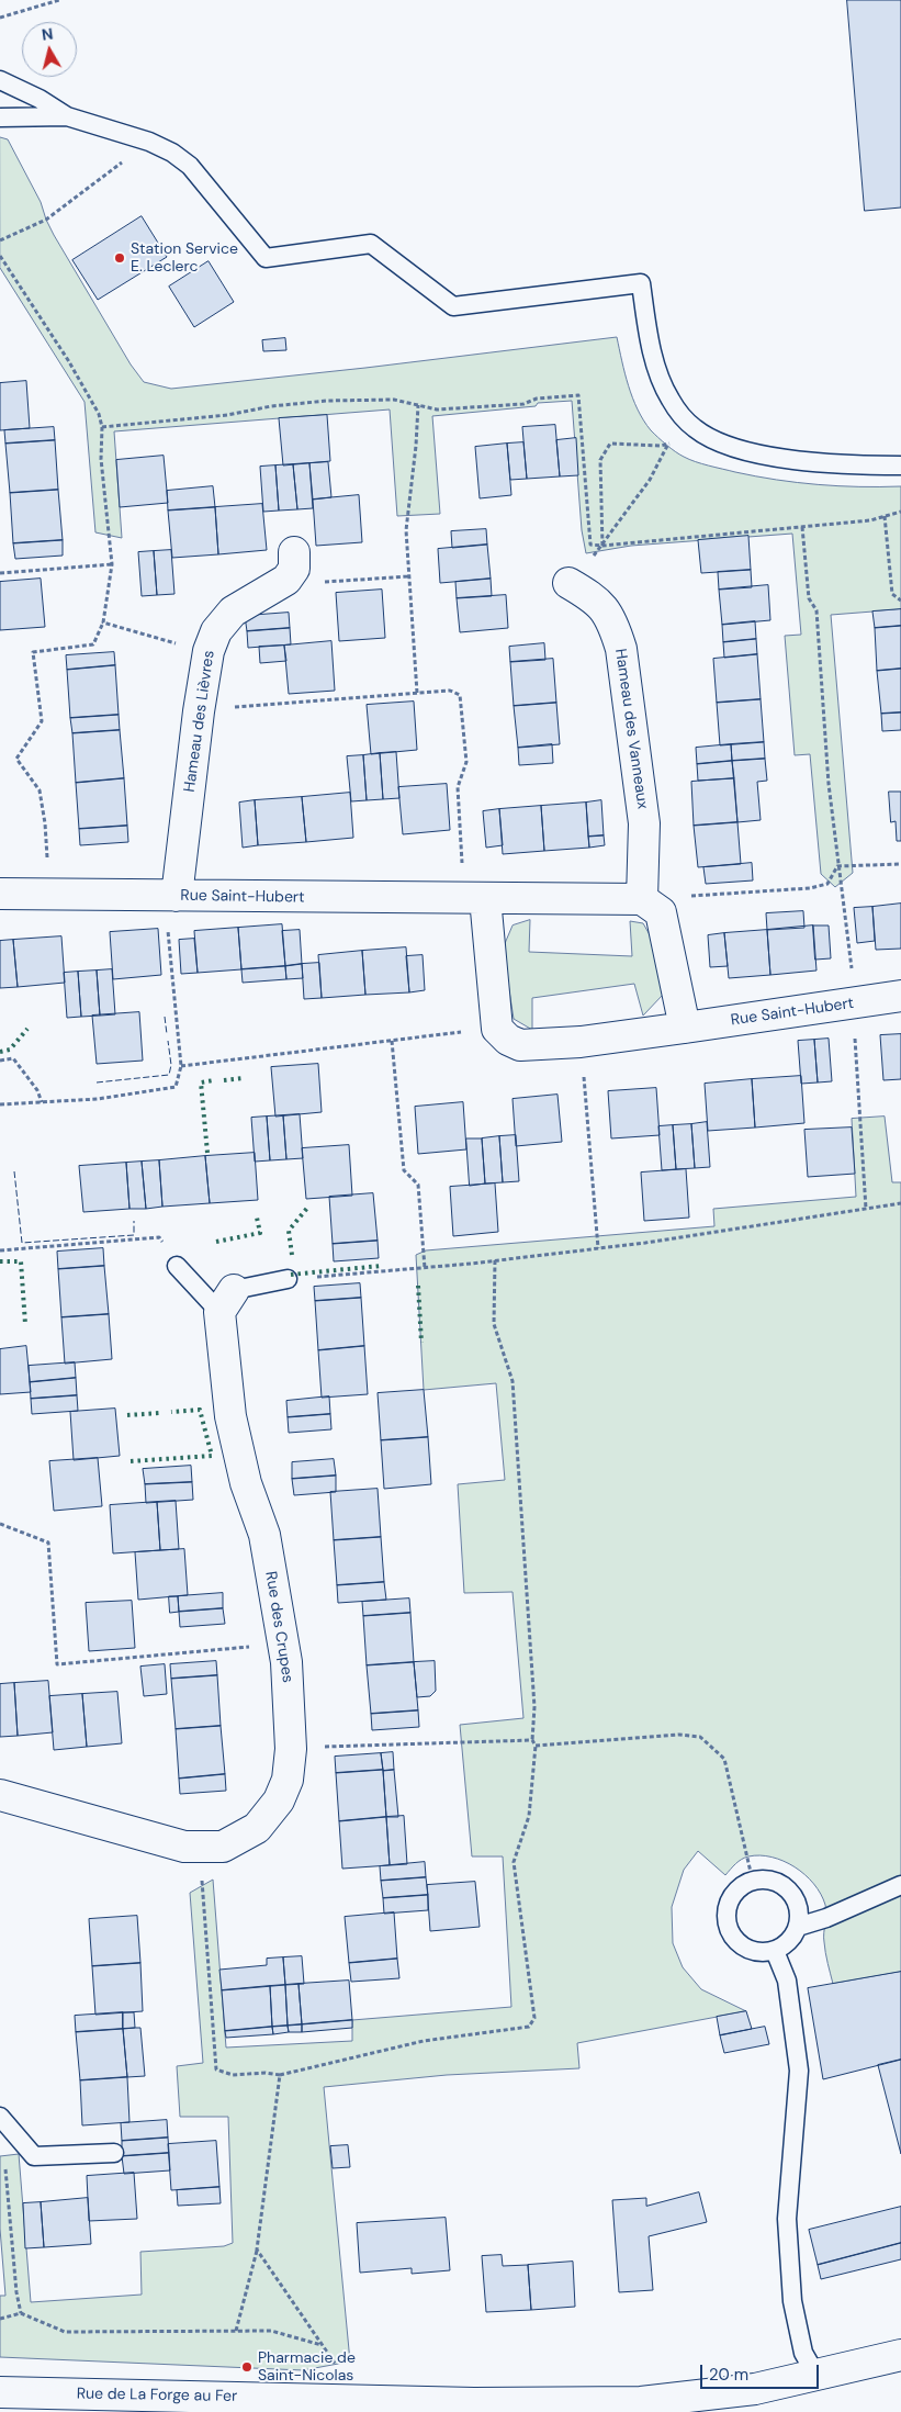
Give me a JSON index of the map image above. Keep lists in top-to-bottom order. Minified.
{"streets":{"street":["Hameau des Lièvres","Hameau des Vanneaux","Rue Saint-Hubert","Rue des Crupes","Rue de La Forge au Fer"]},"crossings":[["Hameau des Lièvres","Rue Saint-Hubert"],["Hameau des Vanneaux","Rue Saint-Hubert"]],"places":["Station Service E. Leclerc","Pharmacie de Saint-Nicolas"],"scale_bar":"20 m","north":"top"}
